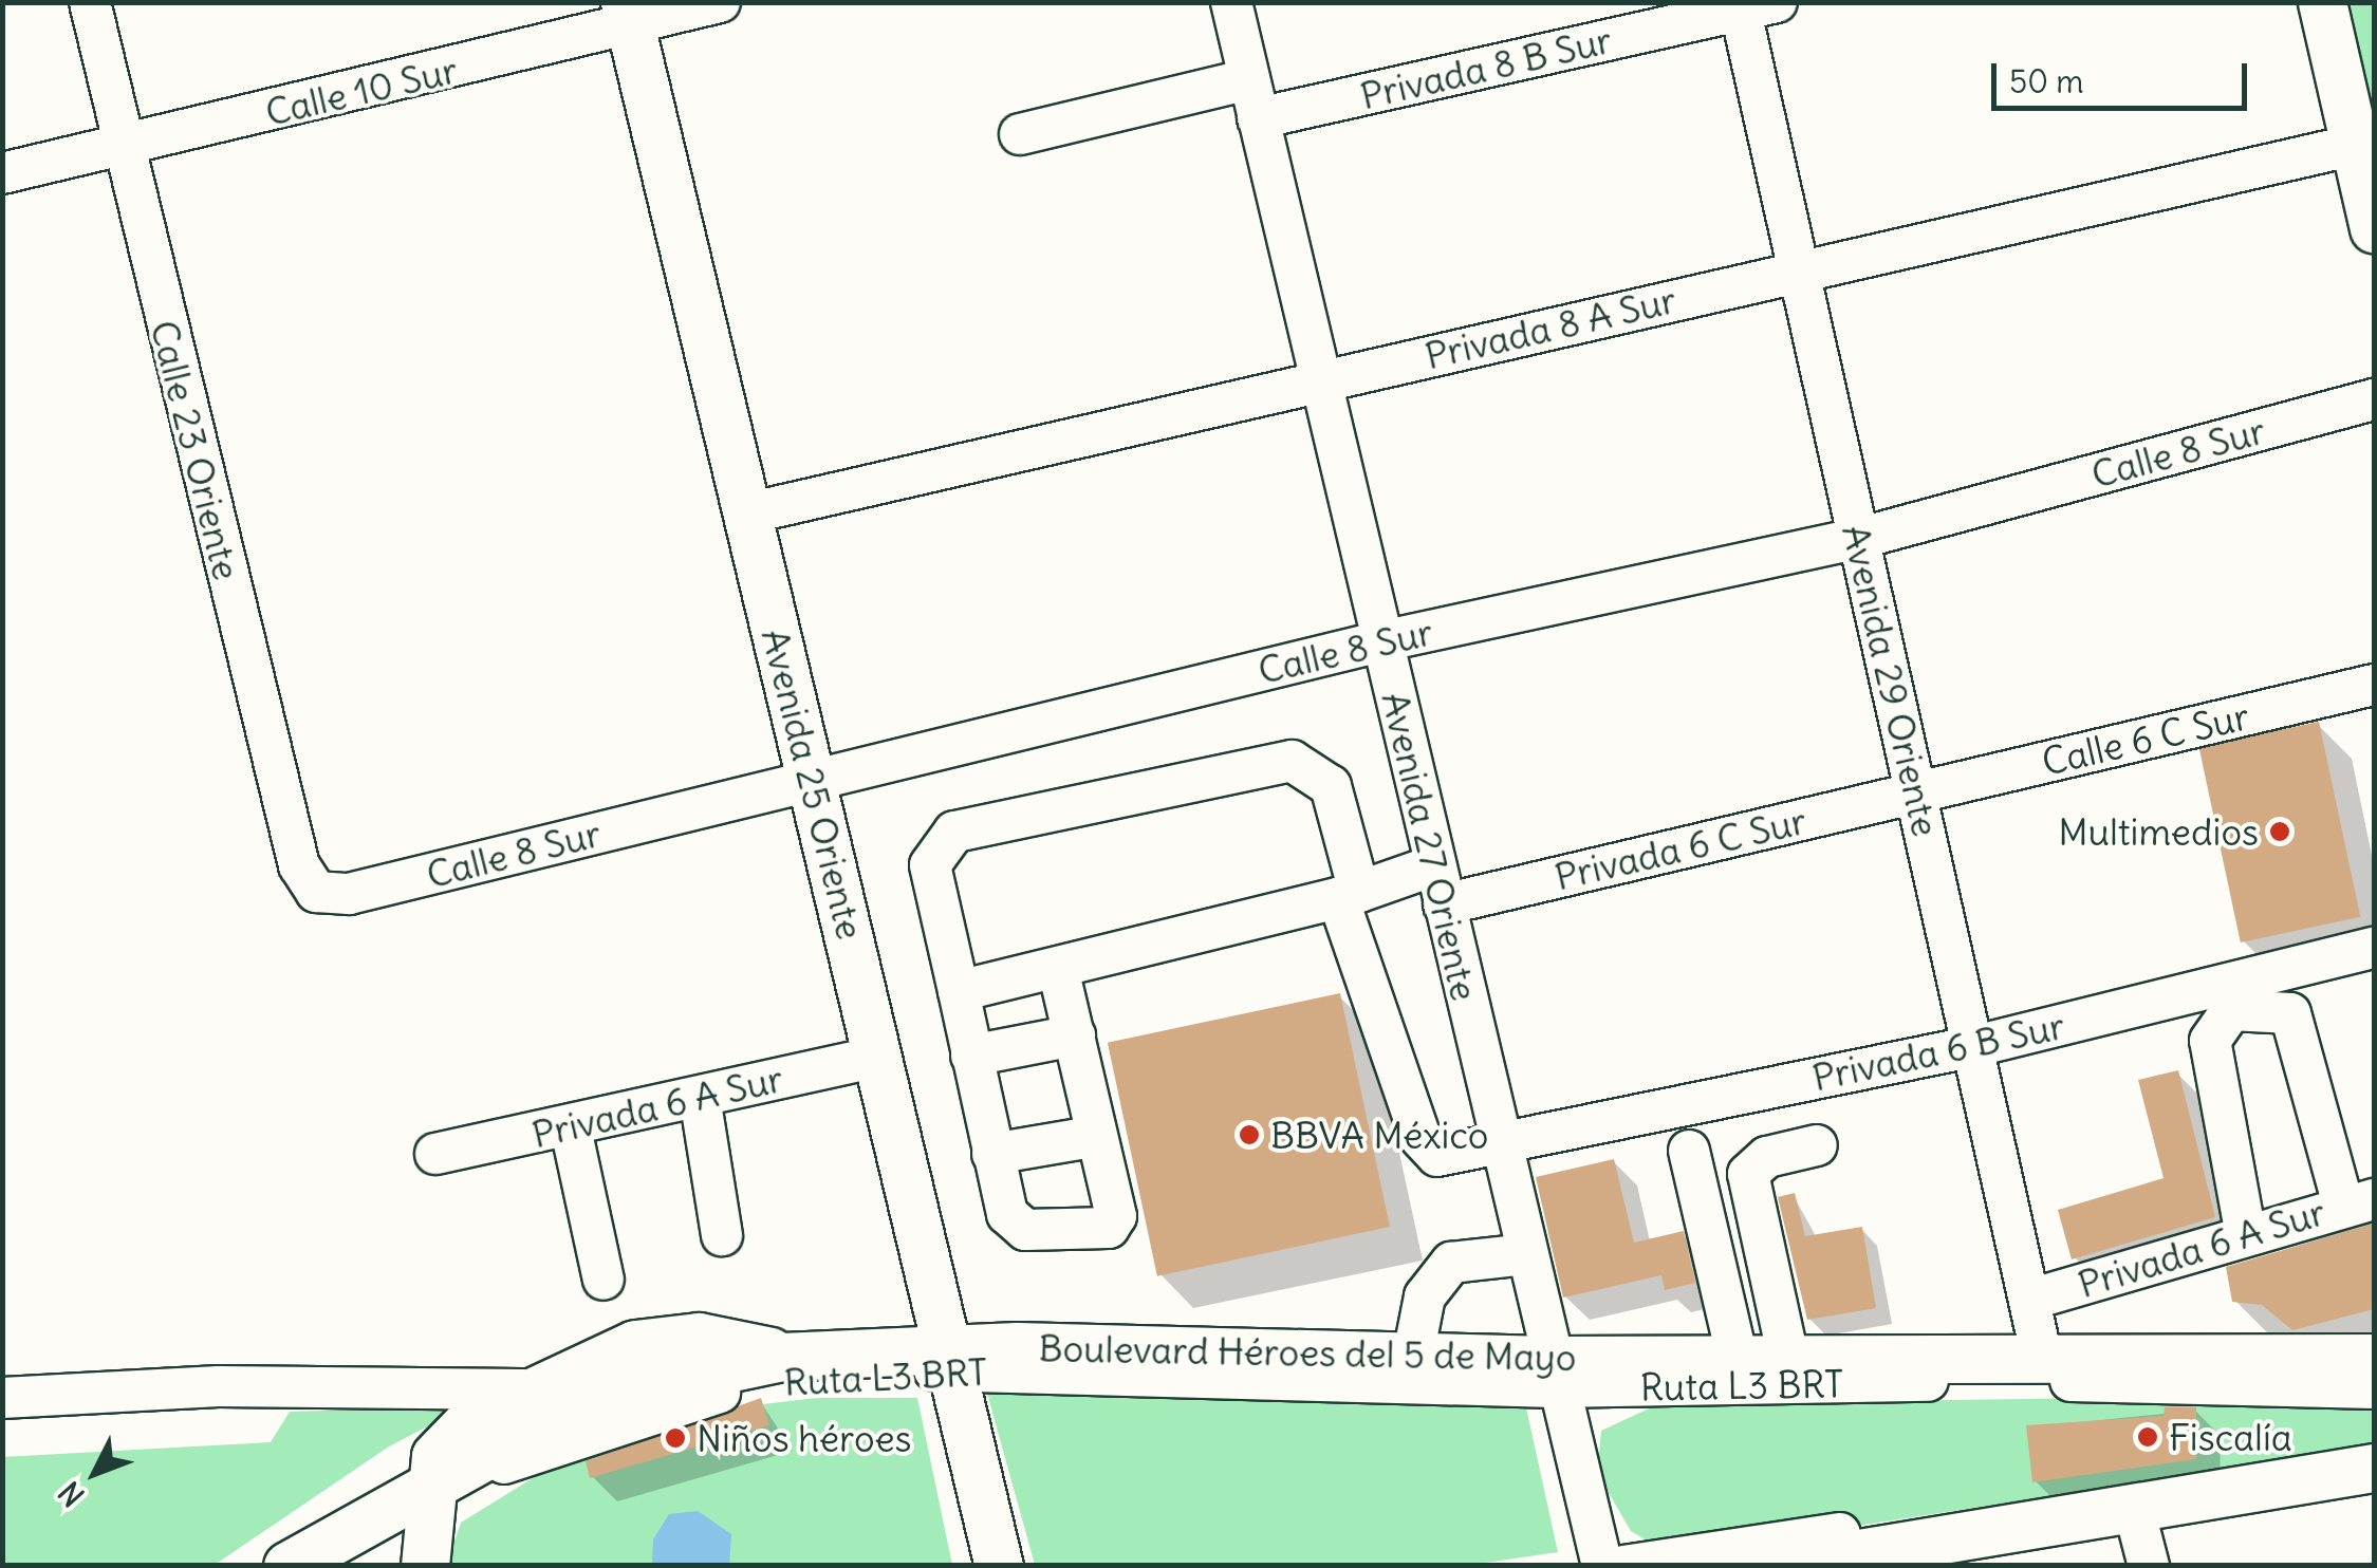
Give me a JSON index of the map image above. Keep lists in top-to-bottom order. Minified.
{"streets":{"main road":["Avenida 25 Oriente","Boulevard Héroes del 5 de Mayo"],"street":["Privada 8 B Sur","Calle 10 Sur","Privada 8 A Sur","Calle 23 Oriente","Calle 8 Sur","Avenida 29 Oriente","Calle 6 C Sur","Avenida 27 Oriente","Privada 6 C Sur","Privada 6 B Sur","Privada 6 A Sur","Ruta L3 BRT"]},"crossings":[["Privada 8 B Sur","Avenida 29 Oriente"],["Privada 8 B Sur","Avenida 27 Oriente"],["Calle 10 Sur","Calle 23 Oriente"],["Calle 10 Sur","Avenida 25 Oriente"],["Privada 8 A Sur","Avenida 29 Oriente"],["Privada 8 A Sur","Avenida 25 Oriente"],["Privada 8 A Sur","Avenida 27 Oriente"],["Calle 23 Oriente","Calle 8 Sur"],["Calle 8 Sur","Avenida 29 Oriente"],["Calle 8 Sur","Avenida 25 Oriente"],["Calle 8 Sur","Avenida 27 Oriente"],["Avenida 29 Oriente","Calle 6 C Sur"],["Avenida 29 Oriente","Privada 6 C Sur"],["Avenida 29 Oriente","Privada 6 B Sur"],["Avenida 29 Oriente","Privada 6 A Sur"],["Avenida 29 Oriente","Boulevard Héroes del 5 de Mayo"],["Calle 6 C Sur","Privada 6 C Sur"],["Avenida 25 Oriente","Privada 6 A Sur"],["Avenida 25 Oriente","Boulevard Héroes del 5 de Mayo"],["Avenida 25 Oriente","Ruta L3 BRT"],["Avenida 27 Oriente","Privada 6 C Sur"],["Avenida 27 Oriente","Privada 6 B Sur"],["Avenida 27 Oriente","Boulevard Héroes del 5 de Mayo"],["Avenida 27 Oriente","Ruta L3 BRT"],["Boulevard Héroes del 5 de Mayo","Ruta L3 BRT"]],"places":["Multimedios","BBVA México","Fiscalía","Niños héroes"],"scale_bar":"50 m","north":"bottom left"}
